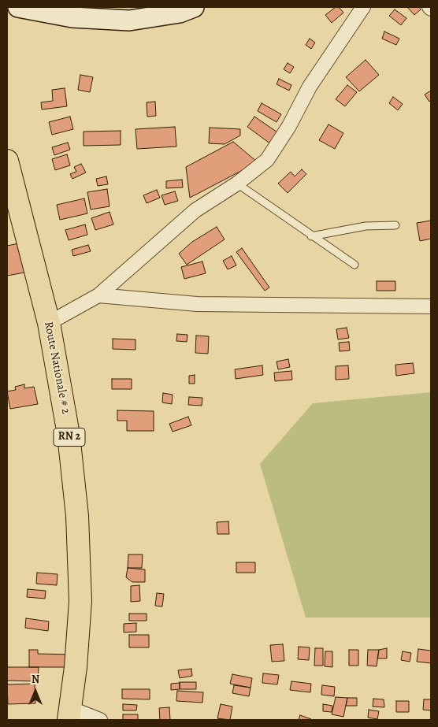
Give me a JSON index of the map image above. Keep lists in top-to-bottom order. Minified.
{"streets":{"main road":["Route Nationale # 2","RN 2"]},"north":"top"}
